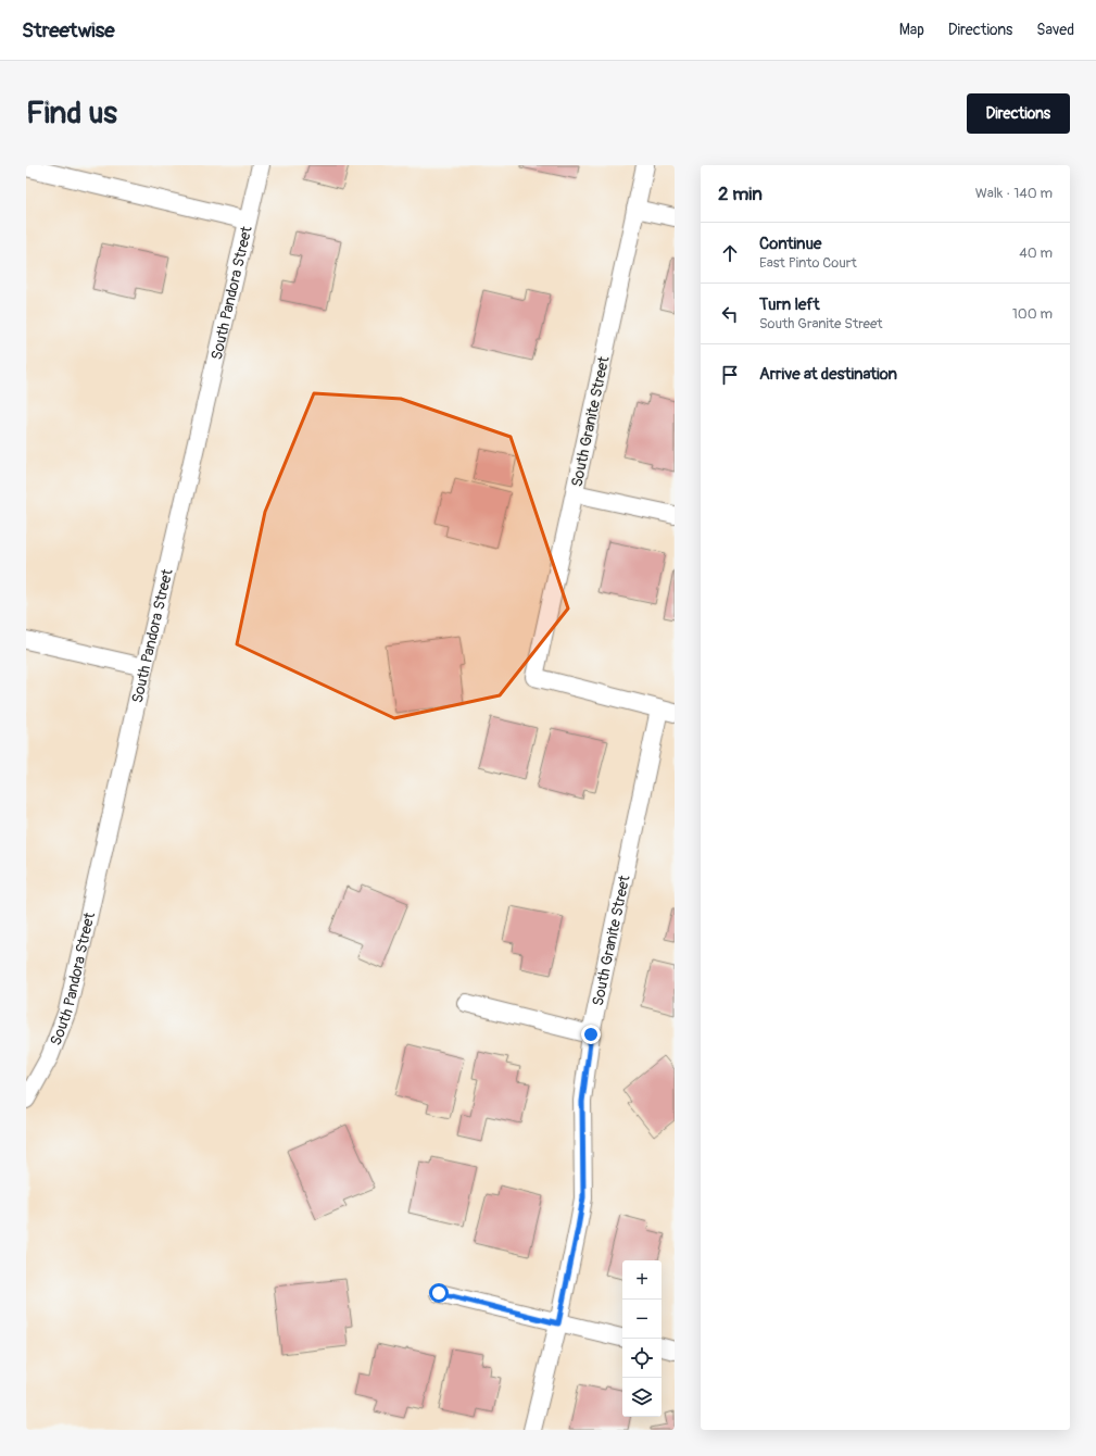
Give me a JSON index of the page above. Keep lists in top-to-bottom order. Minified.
{"streets":{"street":["South Pandora Street","South Granite Street"]},"page":{"header":"Streetwise","nav":["Map","Directions","Saved"],"buttons":"Directions","title":"Find us","heading":["2 min","Walk · 140 m"],"list":[["Continue","East Pinto Court","40 m"],["Turn left","South Granite Street","100 m"],"Arrive at destination"],"map_buttons":["+","−"]}}
